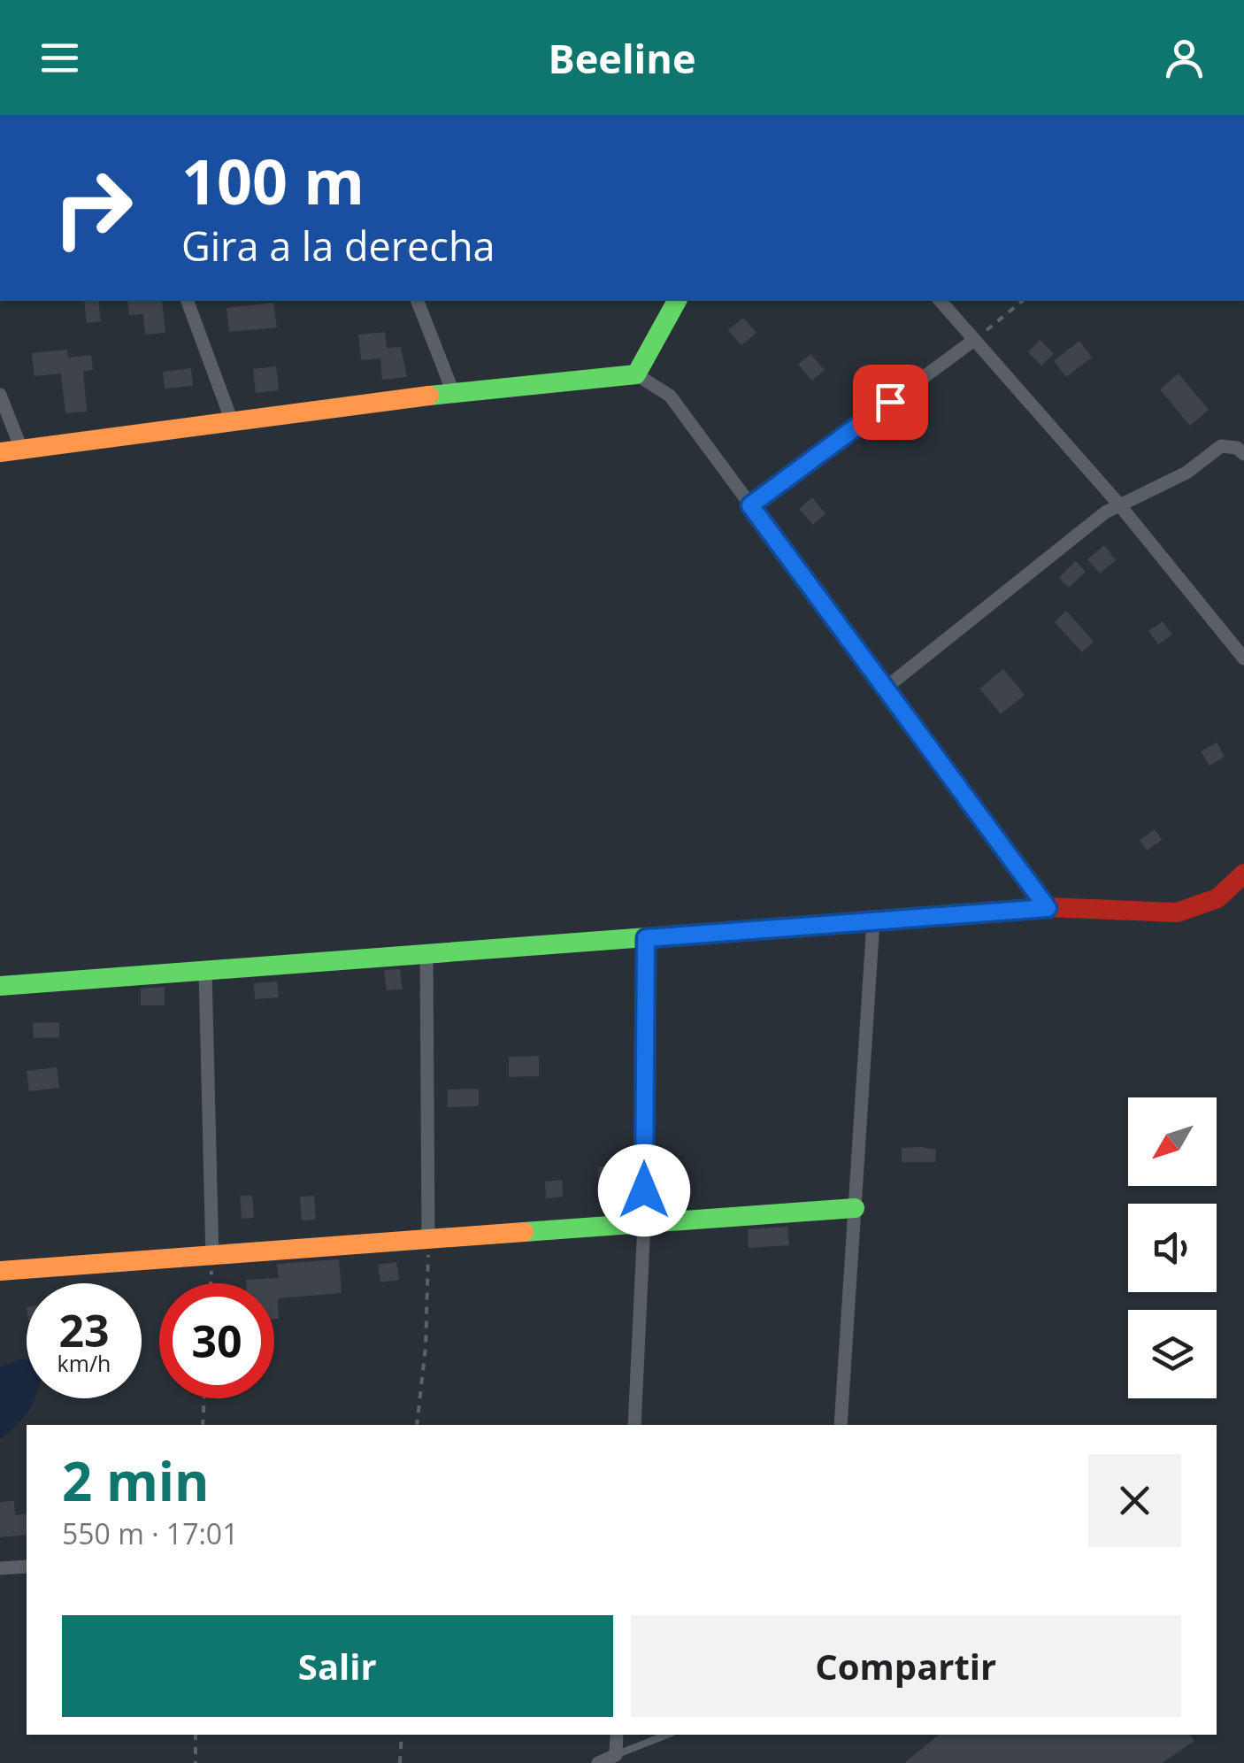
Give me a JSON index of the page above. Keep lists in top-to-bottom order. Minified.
{"north":"bottom left","page":{"header":"Beeline","turn":["100 m","Gira a la derecha"],"speed":"23 km/h","limit":"30","heading":["2 min","550 m · 17:01"],"buttons":["Salir","Compartir"]}}
